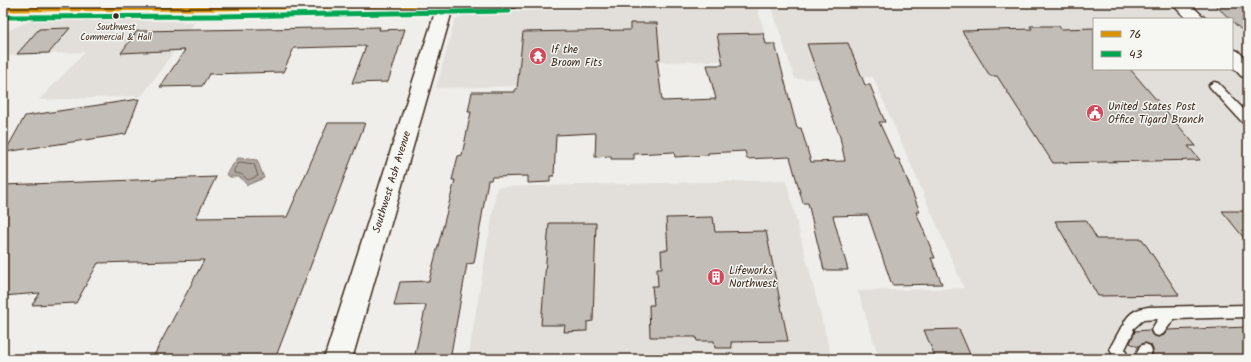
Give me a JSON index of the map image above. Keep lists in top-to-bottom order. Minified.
{"streets":{"street":["Southwest Ash Avenue"]},"places":{"other":["Southwest Commercial & Hall"],"temple":["If the Broom Fits"],"public building":["United States Post Office Tigard Branch"],"building":["Lifeworks Northwest"]},"lines":["transit line 76","transit line 43"],"legend":["76","43"]}
